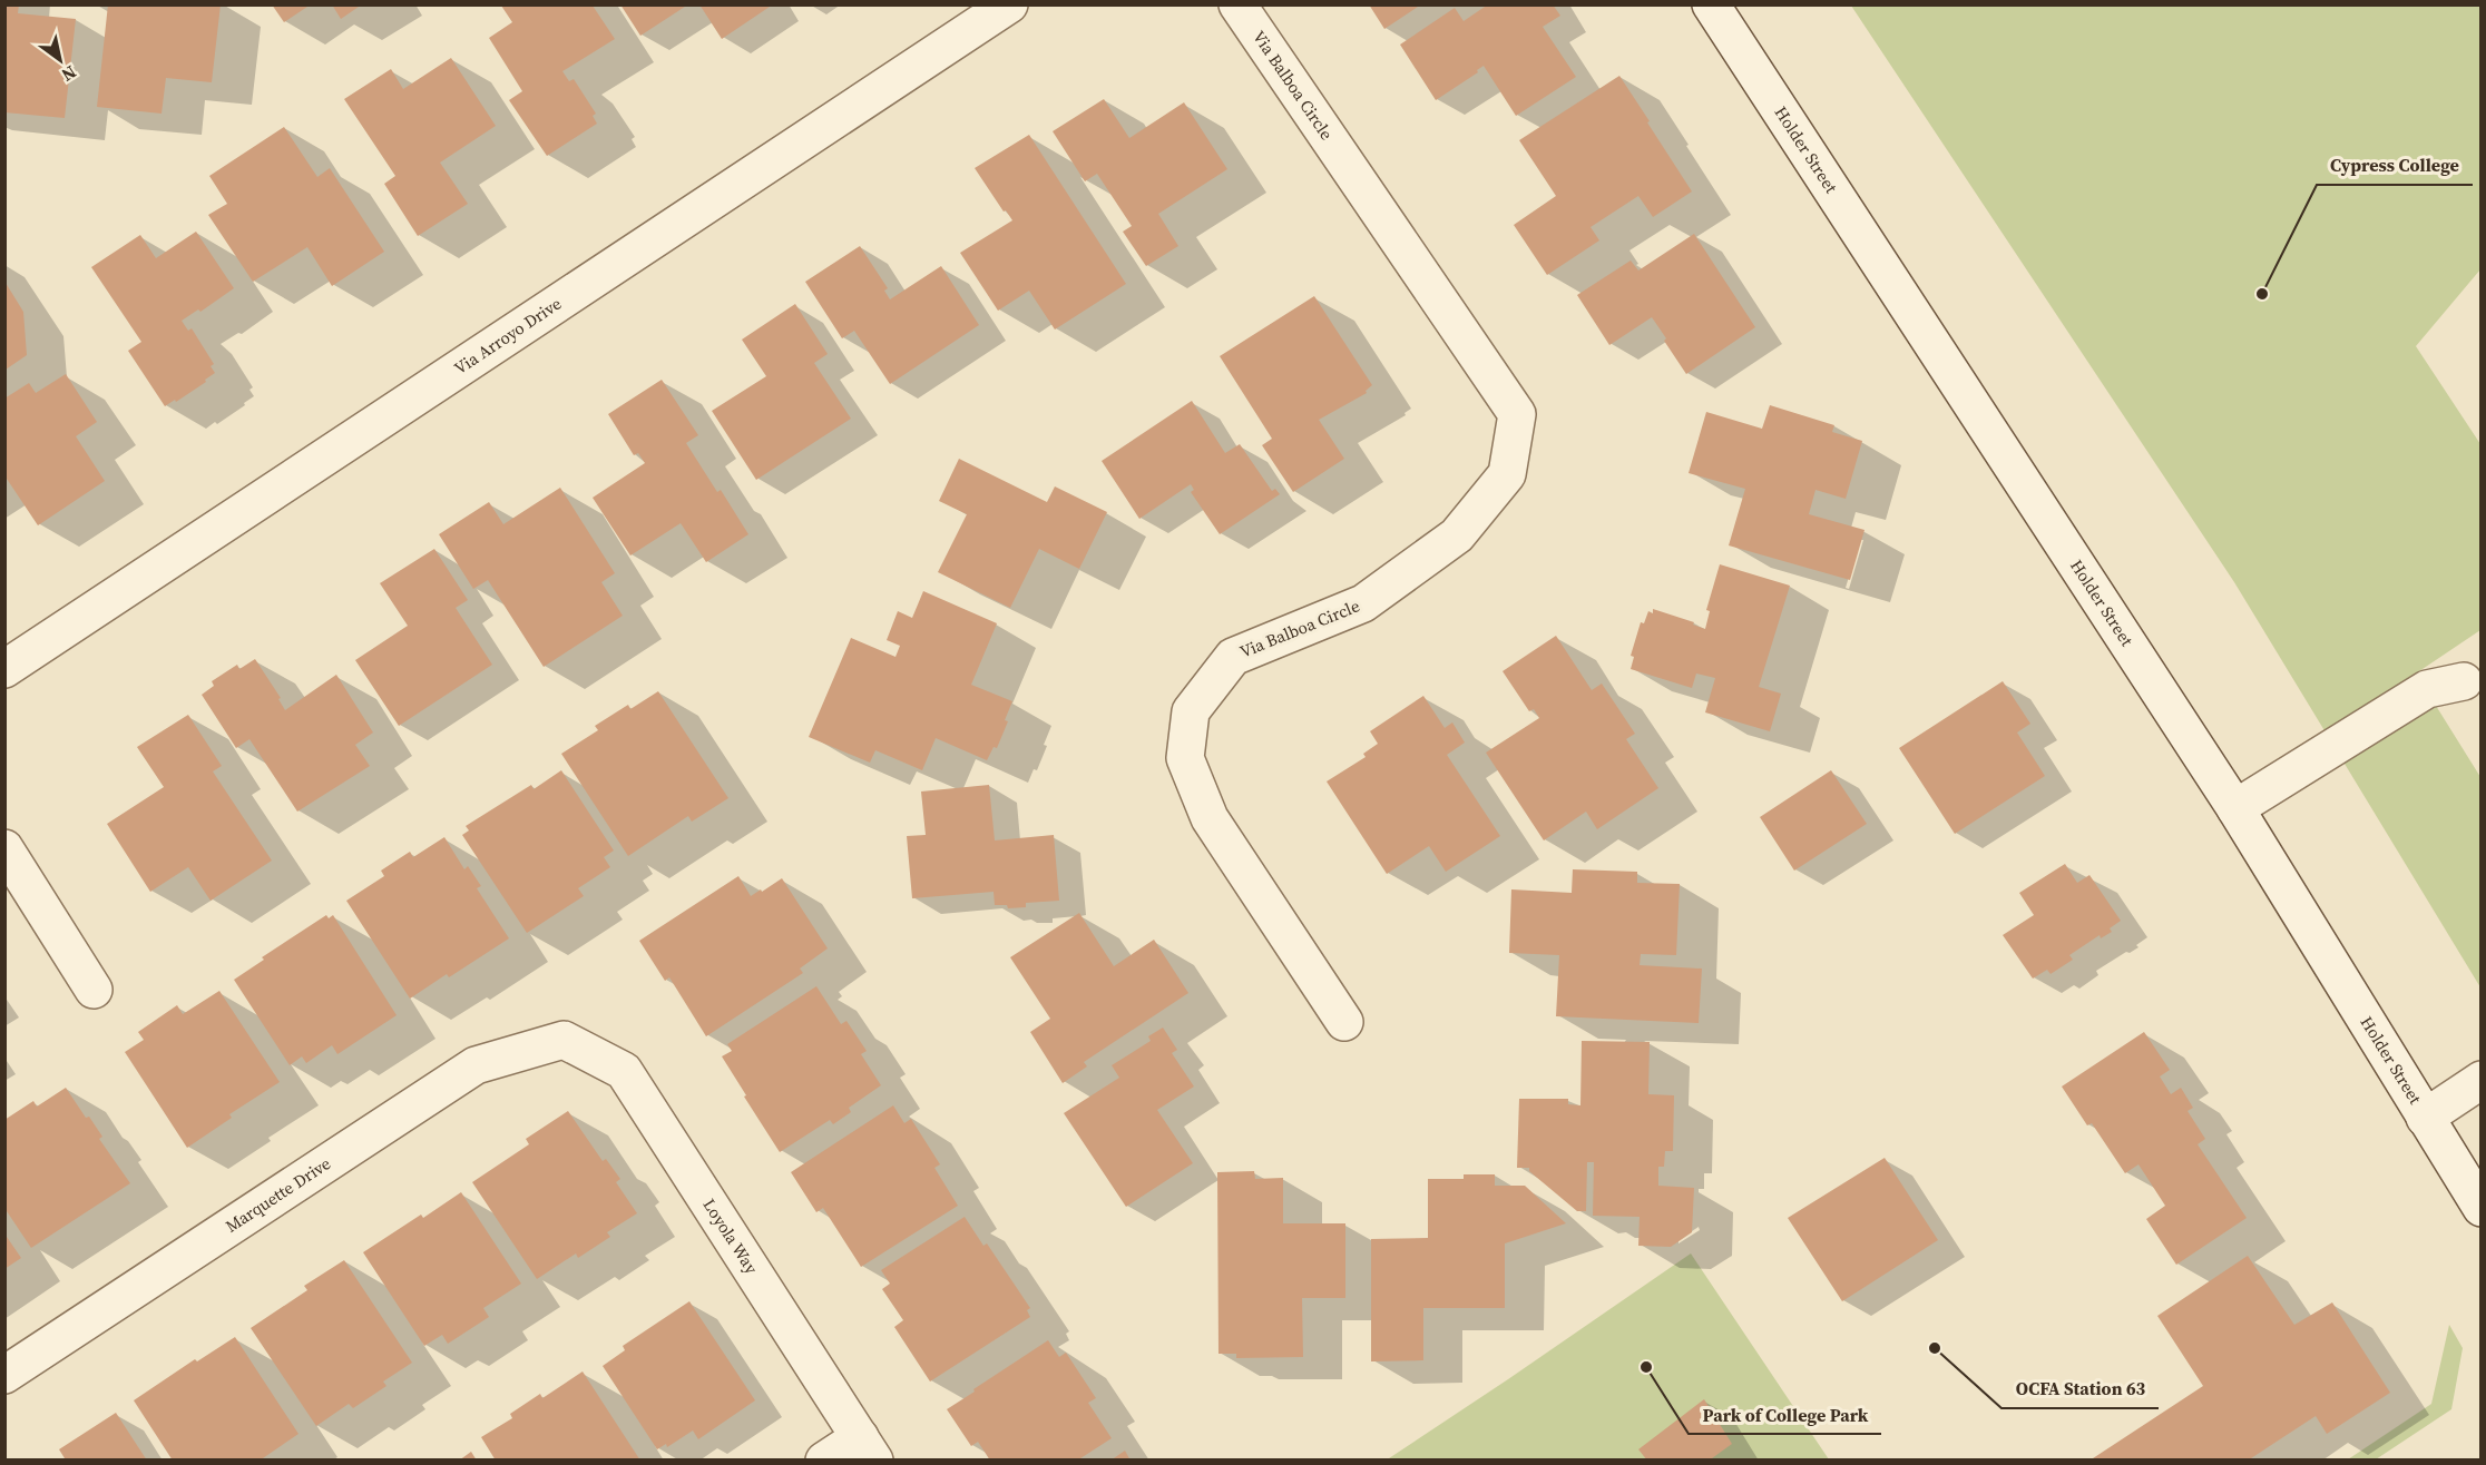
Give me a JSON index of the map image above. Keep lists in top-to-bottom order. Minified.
{"streets":{"street":["Via Balboa Circle","Holder Street","Via Arroyo Drive","Marquette Drive","Loyola Way"]},"crossings":[["Marquette Drive","Loyola Way"]],"places":["Cypress College","OCFA Station 63","Park of College Park"],"north":"bottom right"}
